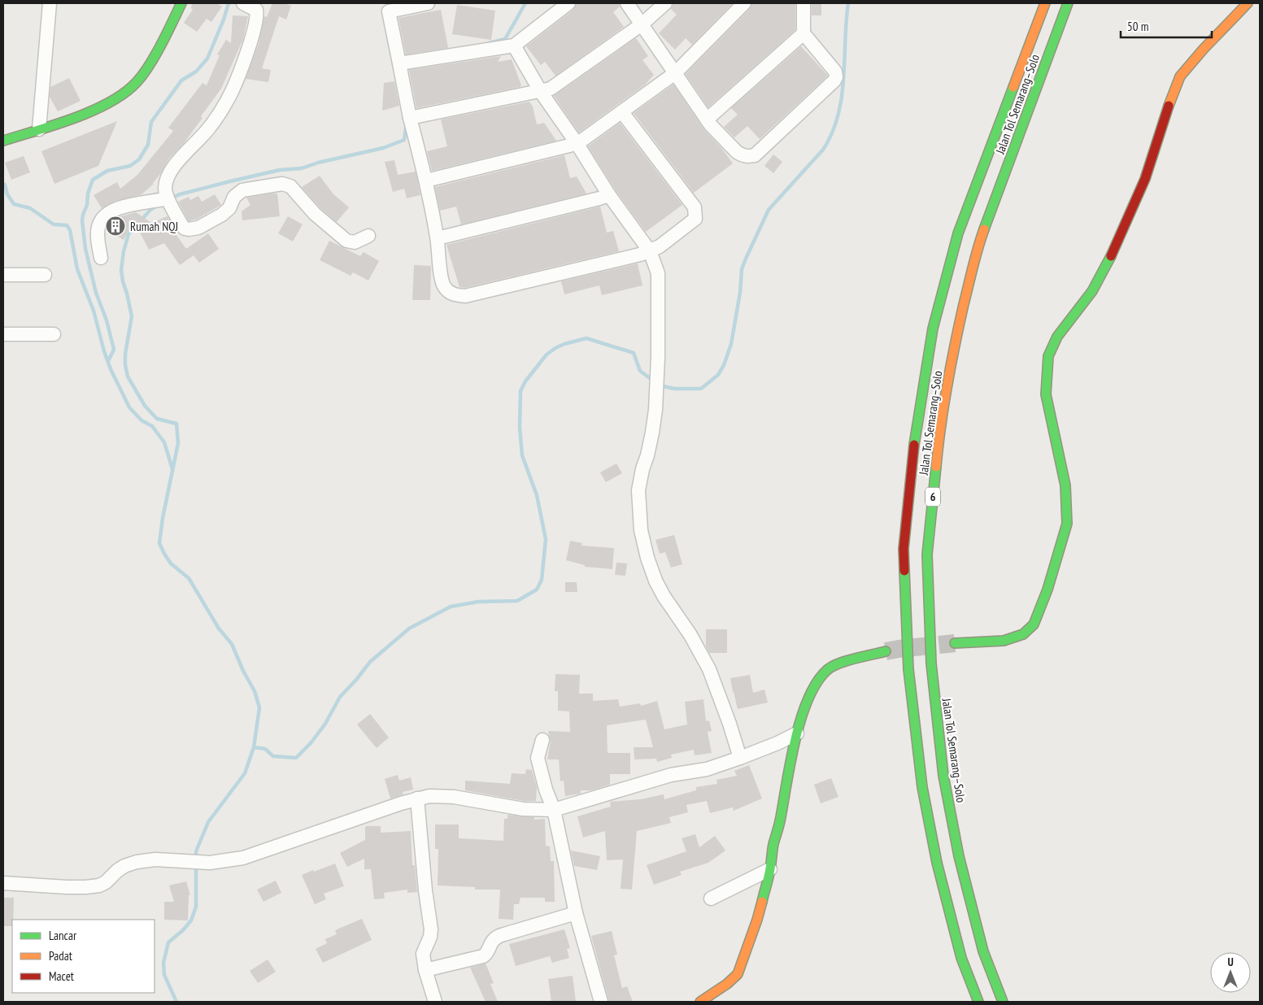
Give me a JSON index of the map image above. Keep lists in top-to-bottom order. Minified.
{"streets":{"main road":["Jalan Tol Semarang–Solo","6"]},"places":{"building":["Rumah NQJ"]},"legend":["Lancar","Padat","Macet"],"scale_bar":"50 m","north":"top"}
